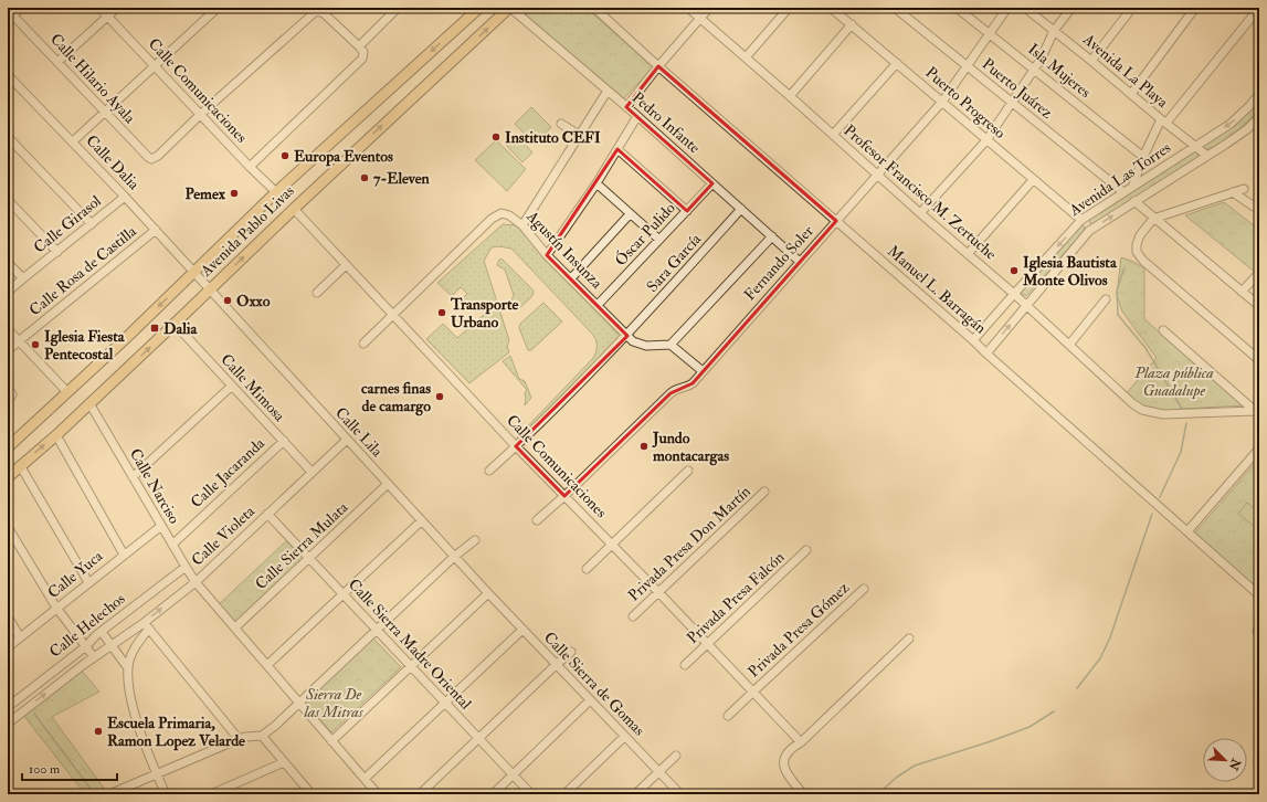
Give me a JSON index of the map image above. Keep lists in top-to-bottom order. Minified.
{"streets":{"main road":["Avenida Pablo Livas"],"street":["Isla Mujeres","Avenida La Playa","Calle Hilario Ayala","Puerto Juárez","Calle Comunicaciones","Puerto Progreso","Pedro Infante","Calle Dalia","Avenida Las Torres","Profesor Francisco M. Zertuche","Calle Girasol","Óscar Pulido","Agustín Insunza","Sara García","Fernando Soler","Calle Rosa de Castilla","Manuel L. Barragán","Calle Mimosa","Calle Lila","Calle Jacaranda","Calle Narciso","Calle Violeta","Privada Presa Don Martín","Calle Sierra Mulata","Calle Yuca","Privada Presa Falcón","Calle Helechos","Privada Presa Gómez","Calle Sierra Madre Oriental","Calle Sierra de Gomas"]},"crossings":[["Isla Mujeres","Fernando Soler"],["Avenida La Playa","Avenida Las Torres"],["Calle Hilario Ayala","Calle Comunicaciones"],["Puerto Juárez","Avenida Las Torres"],["Puerto Juárez","Fernando Soler"],["Calle Comunicaciones","Avenida Pablo Livas"],["Calle Comunicaciones","Agustín Insunza"],["Calle Comunicaciones","Sara García"],["Calle Comunicaciones","Fernando Soler"],["Calle Comunicaciones","Privada Presa Don Martín"],["Calle Comunicaciones","Privada Presa Falcón"],["Calle Comunicaciones","Privada Presa Gómez"],["Puerto Progreso","Avenida Las Torres"],["Puerto Progreso","Fernando Soler"],["Pedro Infante","Avenida Pablo Livas"],["Pedro Infante","Óscar Pulido"],["Pedro Infante","Sara García"],["Pedro Infante","Fernando Soler"],["Calle Dalia","Calle Girasol"],["Calle Dalia","Avenida Pablo Livas"],["Calle Dalia","Calle Rosa de Castilla"],["Calle Dalia","Calle Lila"],["Avenida Las Torres","Profesor Francisco M. Zertuche"],["Avenida Las Torres","Manuel L. Barragán"],["Profesor Francisco M. Zertuche","Fernando Soler"],["Avenida Pablo Livas","Calle Mimosa"],["Avenida Pablo Livas","Calle Lila"],["Avenida Pablo Livas","Calle Narciso"],["Óscar Pulido","Agustín Insunza"],["Agustín Insunza","Sara García"],["Fernando Soler","Manuel L. Barragán"],["Calle Mimosa","Calle Jacaranda"],["Calle Mimosa","Calle Violeta"],["Calle Lila","Calle Violeta"],["Calle Lila","Calle Sierra Mulata"],["Calle Lila","Calle Sierra de Gomas"],["Calle Jacaranda","Calle Narciso"],["Calle Narciso","Calle Violeta"],["Calle Narciso","Calle Sierra Mulata"],["Calle Narciso","Calle Yuca"],["Calle Narciso","Calle Helechos"],["Calle Violeta","Calle Helechos"],["Calle Violeta","Calle Sierra Madre Oriental"],["Calle Sierra Mulata","Calle Sierra Madre Oriental"]],"parks":["Plaza pública Guadalupe","Sierra De las Mitras"],"places":{"other":["Instituto CEFI","Europa Eventos","7-Eleven","Pemex","Iglesia Bautista Monte Olivos","Oxxo","Transporte Urbano","Iglesia Fiesta Pentecostal","carnes finas de camargo","Jundo montacargas","Escuela Primaria, Ramon Lopez Velarde"],"transit":["Dalia"]},"scale_bar":"100 m","north":"bottom right"}
